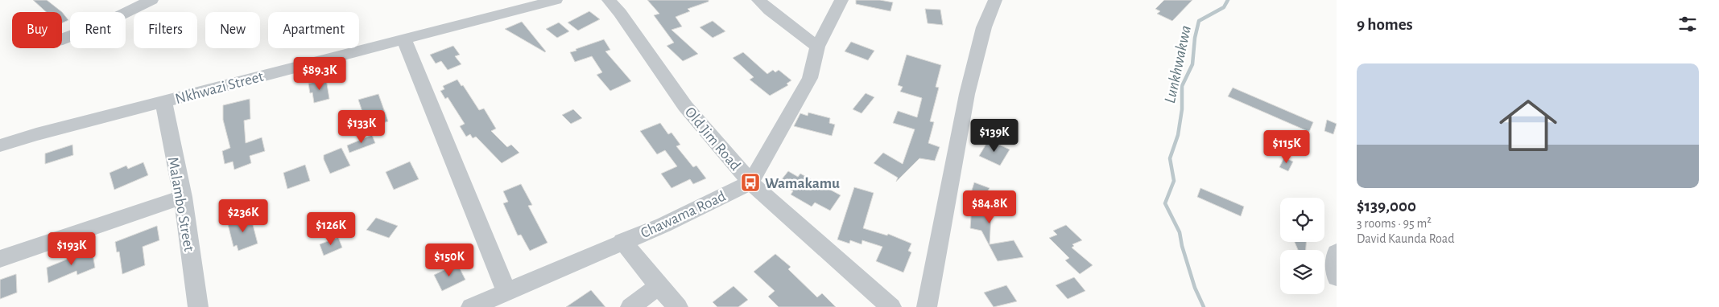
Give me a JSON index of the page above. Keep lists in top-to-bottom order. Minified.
{"streets":{"street":["Nkhwazi Street","Old Jim Road","Malambo Street","Chawama Road"]},"crossings":[["Nkhwazi Street","Malambo Street"],["Old Jim Road","Chawama Road"]],"water":["Lunkhwakwa"],"places":{"bus stop":["Wamakamu"]},"page":{"heading":"9 homes","chip":["Buy","Rent","Filters","New","Apartment"],"list":[{"name":"$139,000","note":"3 rooms · 95 m² · David Kaunda Road"}],"price":["$89.3K","$133K","$139K","$115K","$84.8K","$236K","$126K","$193K","$150K"]}}
